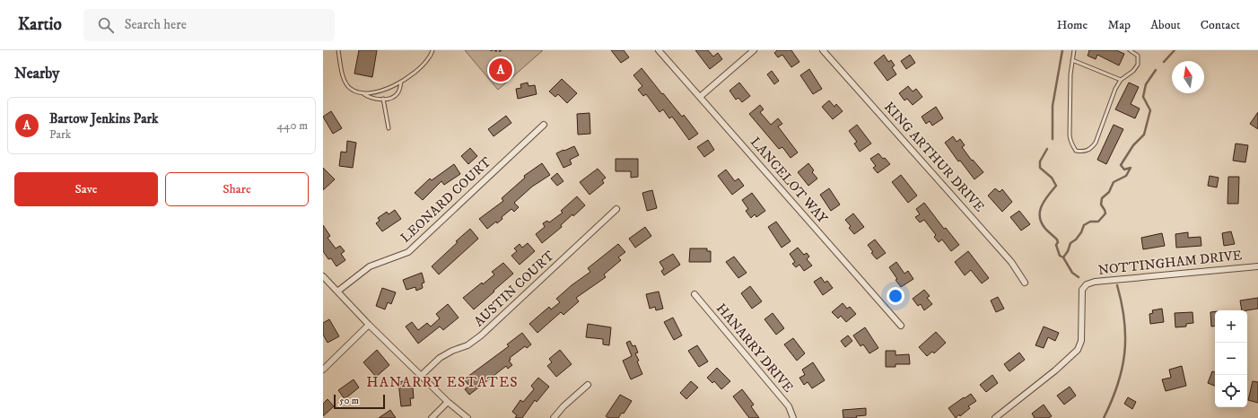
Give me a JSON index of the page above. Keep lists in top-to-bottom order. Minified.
{"streets":{"street":["KING ARTHUR DRIVE","LANCELOT WAY","LEONARD COURT","NOTTINGHAM DRIVE","AUSTIN COURT","HANARRY DRIVE"]},"districts":["HANARRY ESTATES"],"scale_bar":"50 m","north":"top","page":{"header":"Kartio","search":"Search here","nav":["Home","Map","About","Contact"],"heading":"Nearby","pins":"A","list":[{"mark":"A","name":"Bartow Jenkins Park","note":"Park","value":"440 m"}],"buttons":["Save","Share"],"map_buttons":["+","−"],"scale":"50 m"}}
